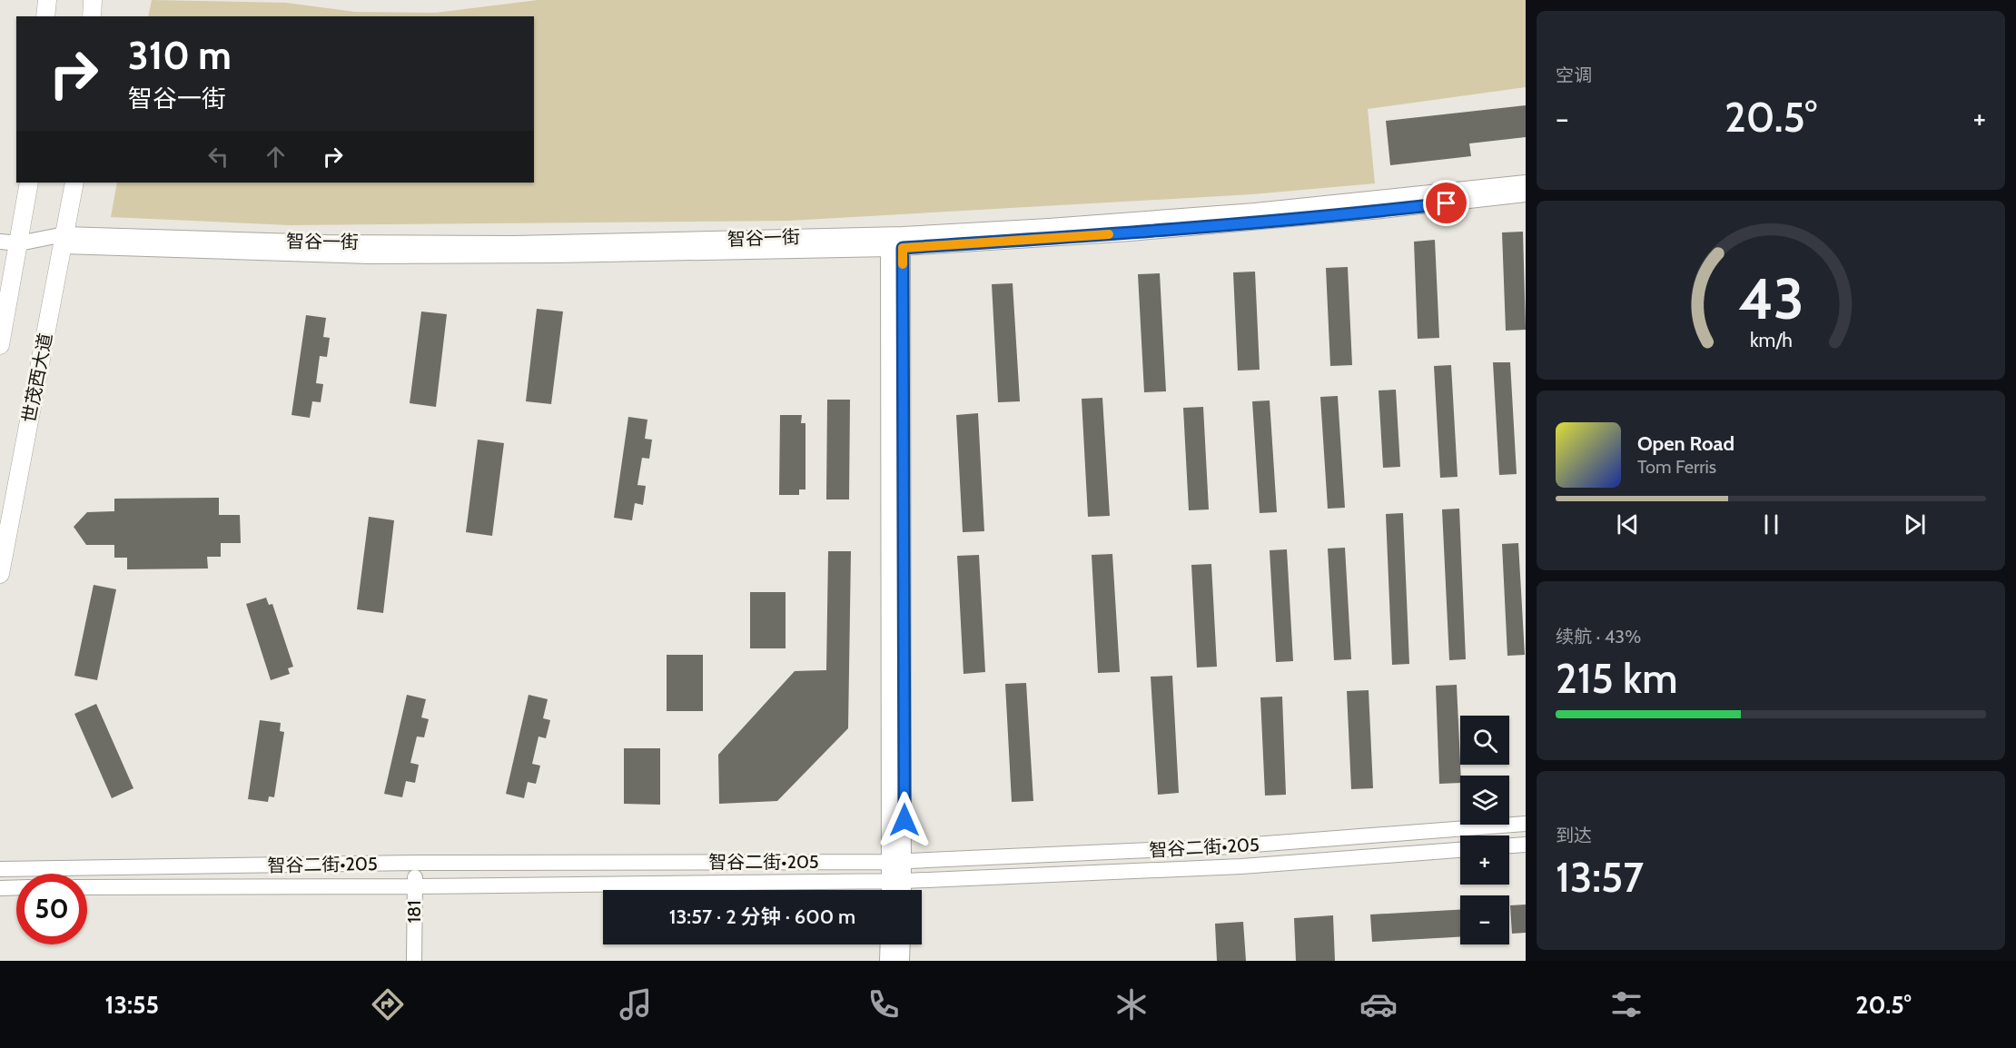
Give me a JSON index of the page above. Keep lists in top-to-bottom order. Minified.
{"streets":{"main road":["智谷一街","世茂西大道","智谷二街•205","181"]},"crossings":[["智谷一街","世茂西大道"],["智谷二街•205","181"]],"page":{"tile":["空调",["续航 · 43%","215 km"],["到达","13:57"]],"turn":["310 m","智谷一街"],"heat":["−","20.5°","+"],"song":["Open Road","Tom Ferris"],"map_buttons":["+","−"],"limit":"50","trip":"13:57 · 2 分钟 · 600 m","tabs":["13:55","20.5°"],"gauge":["43","km/h"]}}
